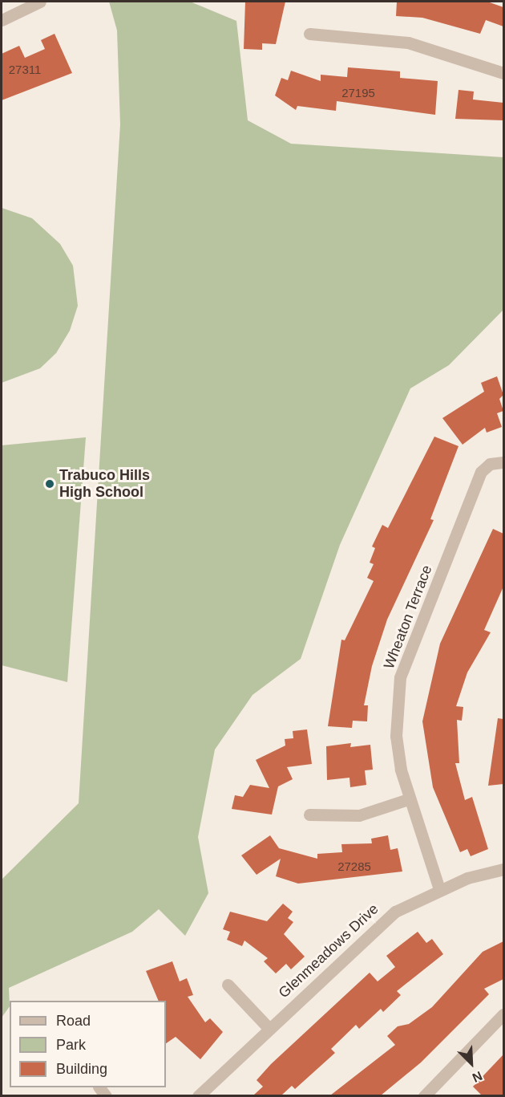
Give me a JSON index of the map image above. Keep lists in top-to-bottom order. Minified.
{"streets":{"street":["Wheaton Terrace","Glenmeadows Drive"]},"crossings":[["Wheaton Terrace","Glenmeadows Drive"]],"places":["Trabuco Hills High School"],"house_numbers":["27311","27195","27285"],"legend":["Road","Park","Building"],"north":"bottom right"}
